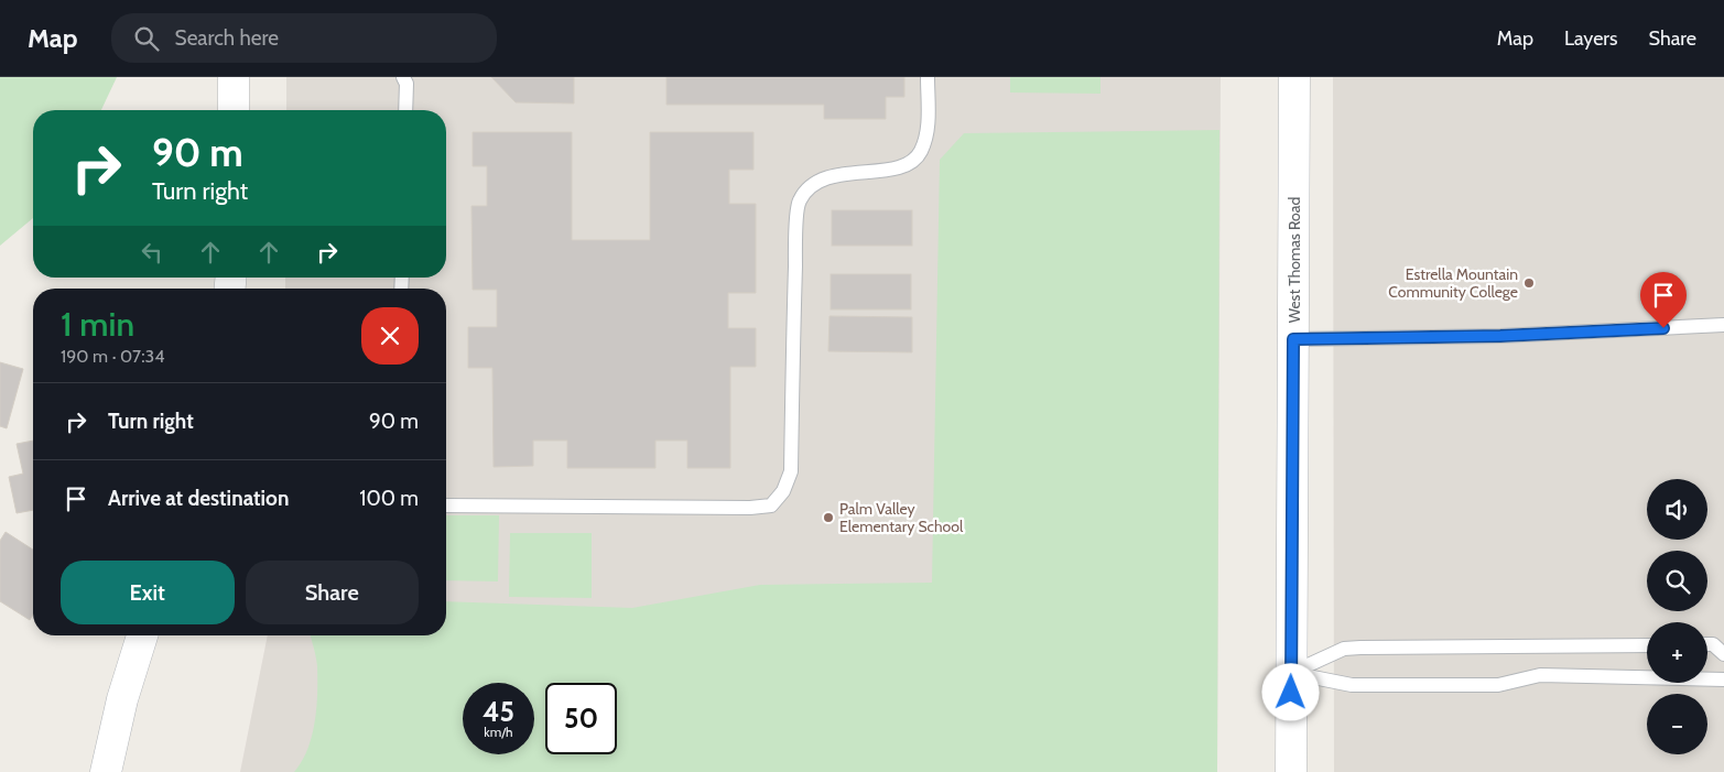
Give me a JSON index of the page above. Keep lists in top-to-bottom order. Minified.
{"streets":{"main road":["West Thomas Road"]},"places":["Estrella Mountain Community College","Palm Valley Elementary School"],"page":{"header":"Map","search":"Search here","nav":["Map","Layers","Share"],"turn":["90 m","Turn right"],"heading":["1 min","190 m · 07:34"],"list":[{"name":"Turn right","value":"90 m"},{"name":"Arrive at destination","value":"100 m"}],"map_buttons":["+","−"],"buttons":["Exit","Share"],"speed":"45 km/h","limit":"50"}}
